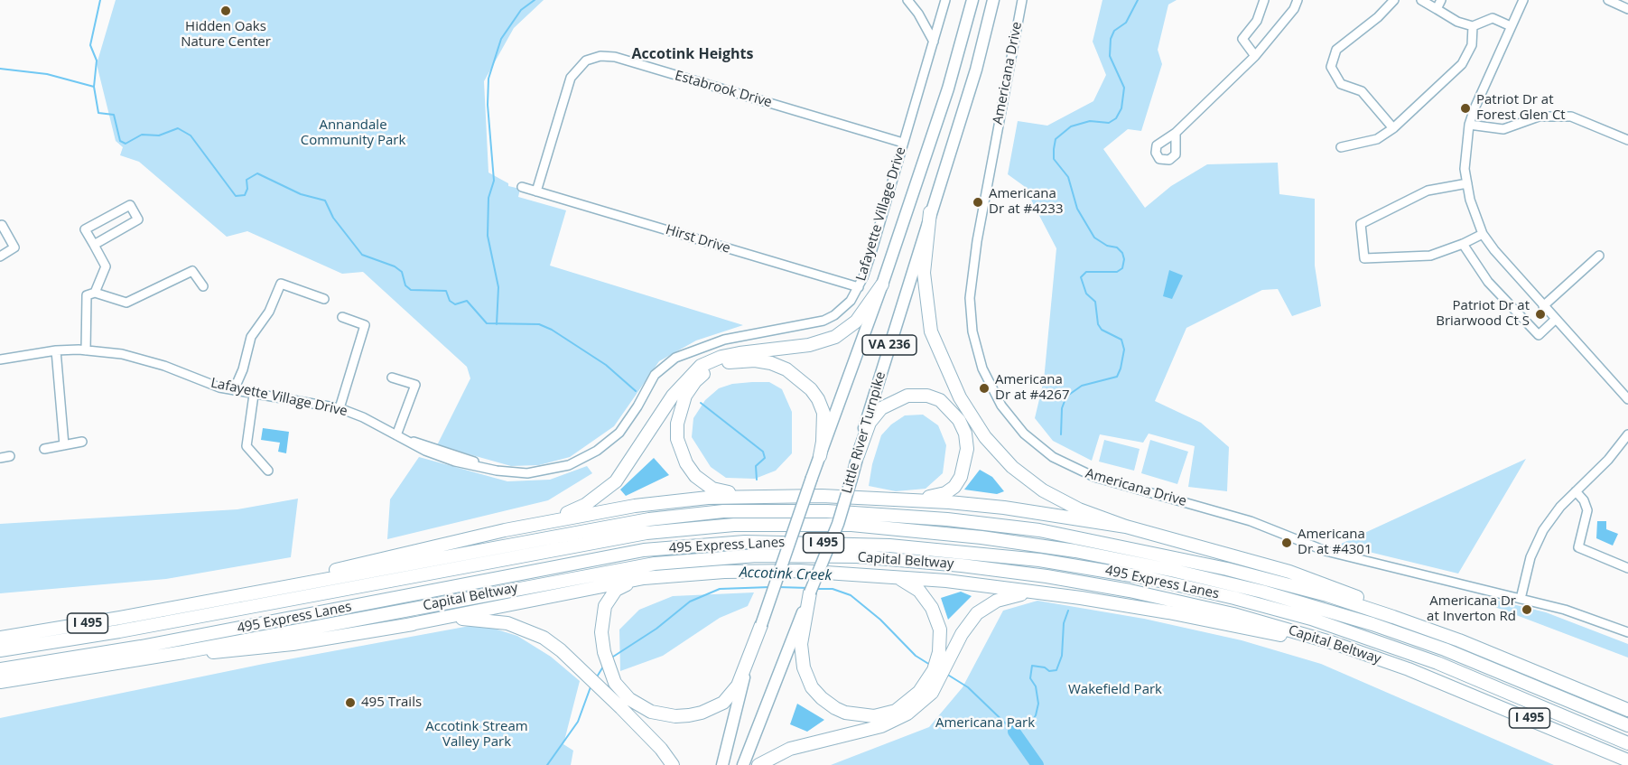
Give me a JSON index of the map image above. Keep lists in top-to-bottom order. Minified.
{"streets":{"highway":["I 495","495 Express Lanes","Capital Beltway"],"main road":["VA 236","Little River Turnpike"],"street":["Americana Drive","Estabrook Drive","Lafayette Village Drive","Hirst Drive"]},"crossings":[["Estabrook Drive","Lafayette Village Drive"],["Estabrook Drive","Hirst Drive"],["Lafayette Village Drive","Hirst Drive"]],"districts":["Accotink Heights"],"water":["Accotink Creek"],"parks":["Annandale Community Park","Wakefield Park","Americana Park","Accotink Stream Valley Park"],"places":["Hidden Oaks Nature Center","Patriot Dr at Forest Glen Ct","Americana Dr at #4233","Patriot Dr at Briarwood Ct S","Americana Dr at #4267","Americana Dr at #4301","Americana Dr at Inverton Rd","495 Trails"]}
